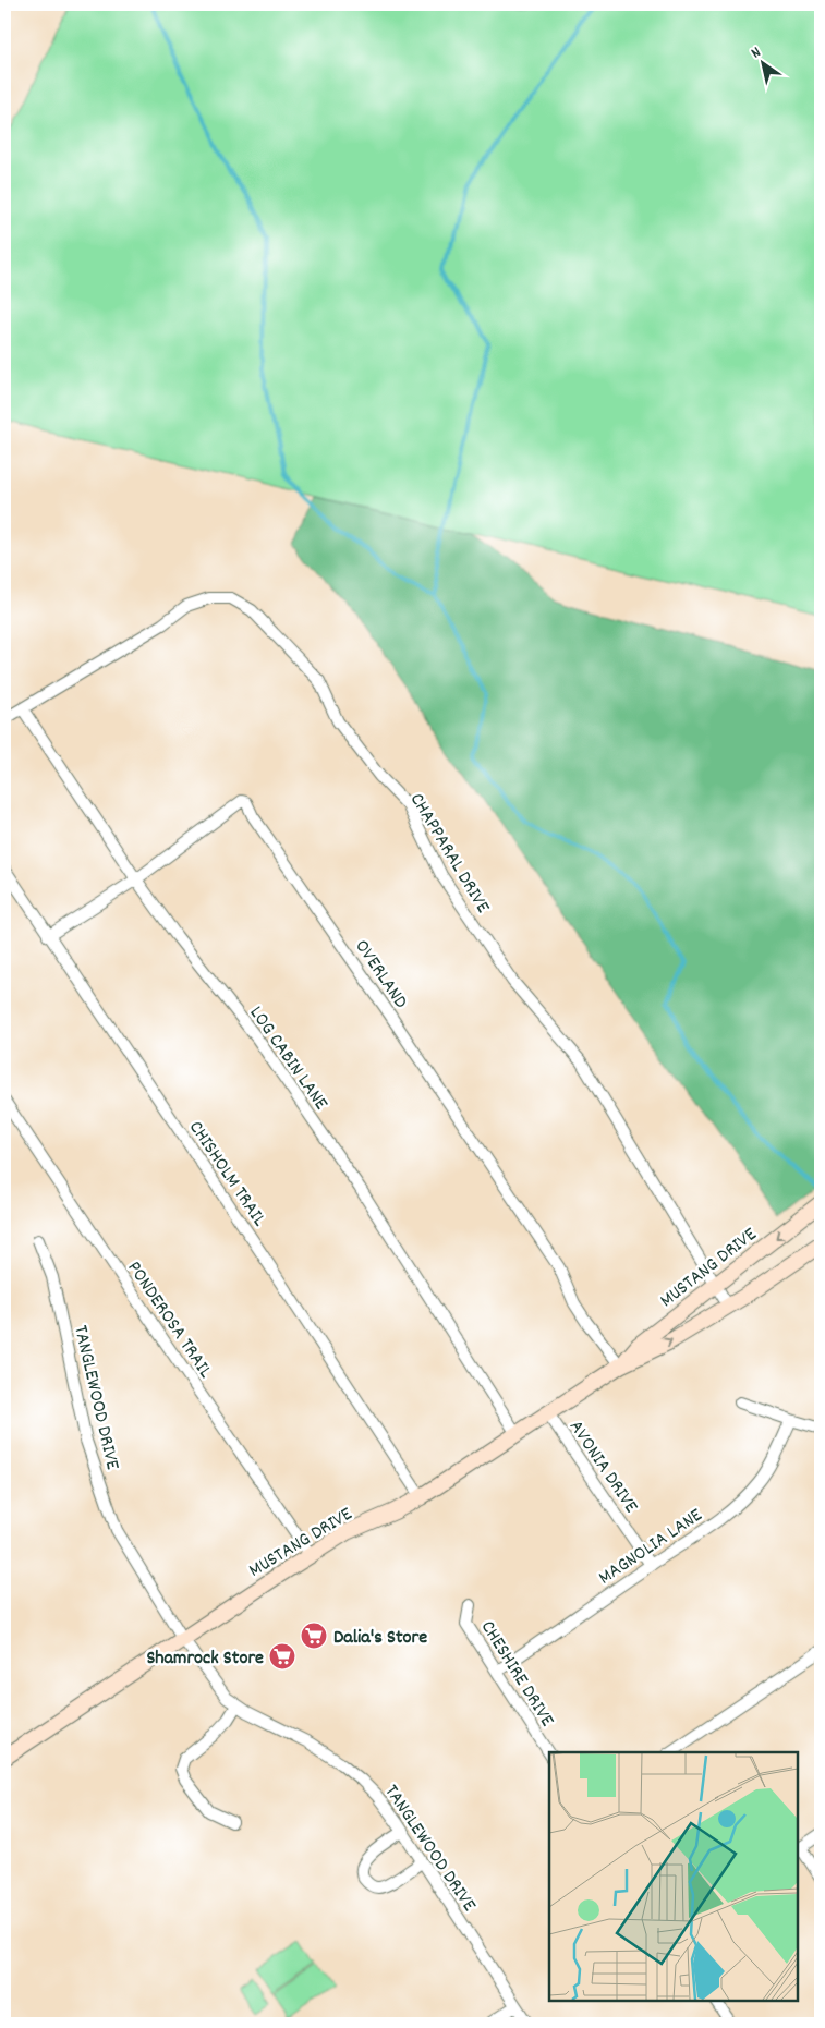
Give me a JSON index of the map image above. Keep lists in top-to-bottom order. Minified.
{"streets":{"main road":["MUSTANG DRIVE"],"street":["CHAPPARAL DRIVE","OVERLAND","LOG CABIN LANE","CHISHOLM TRAIL","PONDEROSA TRAIL","TANGLEWOOD DRIVE","AVONIA DRIVE","MAGNOLIA LANE","CHESHIRE DRIVE"]},"crossings":[["CHAPPARAL DRIVE","LOG CABIN LANE"],["CHAPPARAL DRIVE","MUSTANG DRIVE"],["OVERLAND","LOG CABIN LANE"],["OVERLAND","CHISHOLM TRAIL"],["OVERLAND","MUSTANG DRIVE"],["LOG CABIN LANE","MUSTANG DRIVE"],["CHISHOLM TRAIL","MUSTANG DRIVE"],["MUSTANG DRIVE","PONDEROSA TRAIL"],["MUSTANG DRIVE","TANGLEWOOD DRIVE"],["MUSTANG DRIVE","AVONIA DRIVE"],["AVONIA DRIVE","MAGNOLIA LANE"],["MAGNOLIA LANE","CHESHIRE DRIVE"]],"places":{"supermarket":["Dalia's Store","Shamrock Store"]},"north":"top left"}
